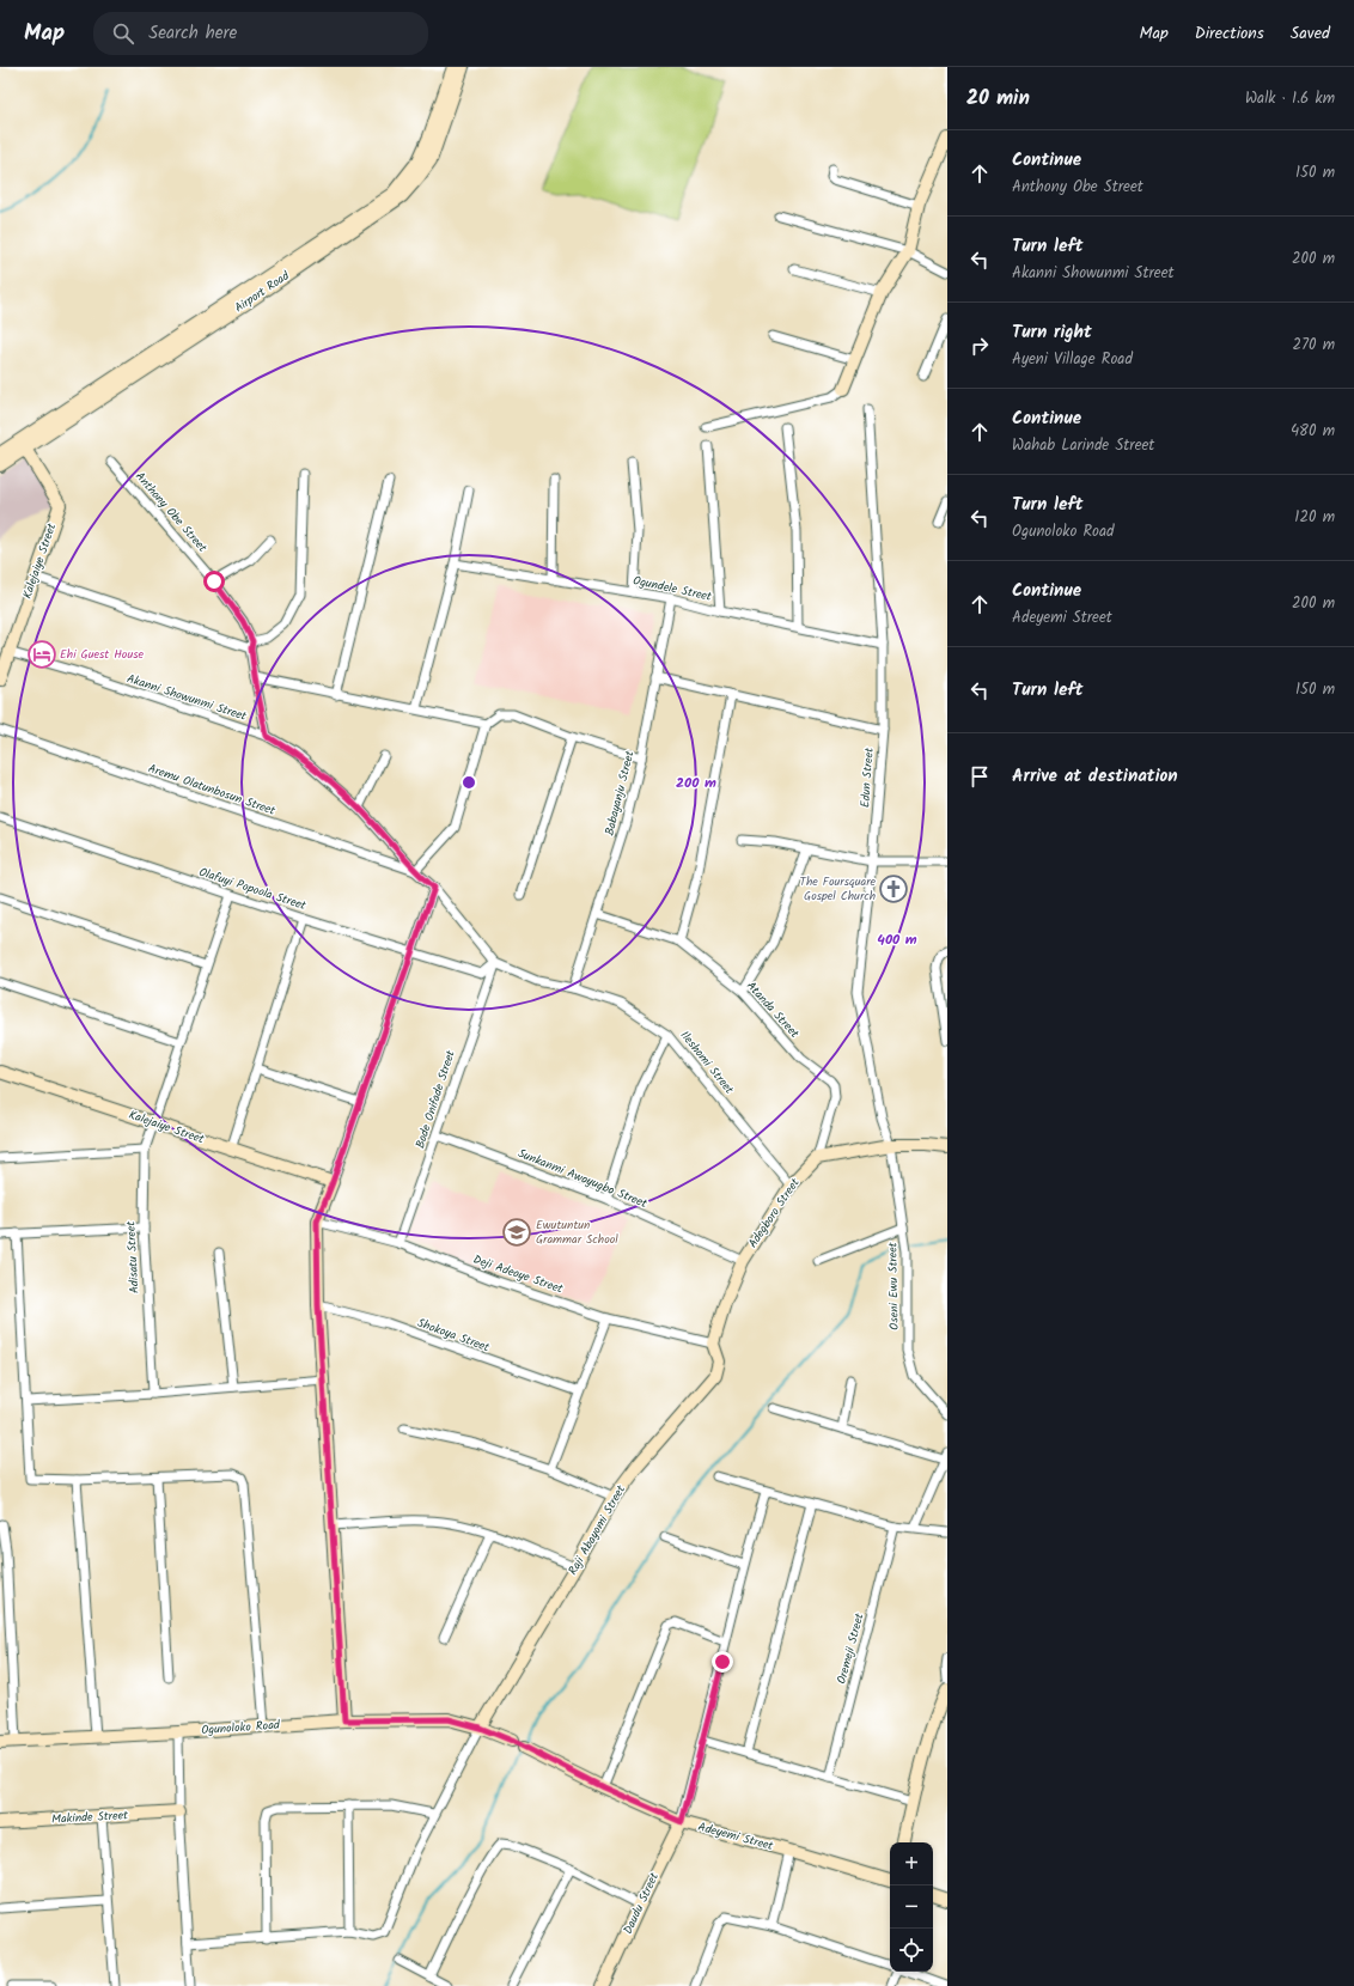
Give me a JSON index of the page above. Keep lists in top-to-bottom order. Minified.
{"streets":{"street":["Airport Road","Anthony Obe Street","Kalejaiye Street","Ogundele Street","Akanni Showunmi Street","Edun Street","Aremu Olatunbosun Street","Babayanju Street","Olafuyi Popoola Street","Atanda Street","Ileshomi Street","Bode Onifade Street","Sunkanmi Awoyugbo Street","Adegboro Street","Adisatu Street","Deji Adeoye Street","Oseni Ewu Street","Shokoya Street","Raji Abayomi Street","Oremeji Street","Ogunoloko Road","Makinde Street","Adeyemi Street","Daudu Street"]},"crossings":[["Airport Road","Kalejaiye Street"],["Anthony Obe Street","Akanni Showunmi Street"],["Kalejaiye Street","Akanni Showunmi Street"],["Kalejaiye Street","Adisatu Street"],["Ogundele Street","Edun Street"],["Ogundele Street","Babayanju Street"],["Akanni Showunmi Street","Aremu Olatunbosun Street"],["Akanni Showunmi Street","Olafuyi Popoola Street"],["Akanni Showunmi Street","Ileshomi Street"],["Akanni Showunmi Street","Bode Onifade Street"],["Edun Street","Oseni Ewu Street"],["Babayanju Street","Atanda Street"],["Babayanju Street","Ileshomi Street"],["Olafuyi Popoola Street","Ileshomi Street"],["Olafuyi Popoola Street","Bode Onifade Street"],["Olafuyi Popoola Street","Adisatu Street"],["Atanda Street","Adegboro Street"],["Ileshomi Street","Bode Onifade Street"],["Ileshomi Street","Adegboro Street"],["Bode Onifade Street","Sunkanmi Awoyugbo Street"],["Bode Onifade Street","Deji Adeoye Street"],["Sunkanmi Awoyugbo Street","Adegboro Street"],["Adegboro Street","Deji Adeoye Street"],["Adegboro Street","Raji Abayomi Street"],["Deji Adeoye Street","Raji Abayomi Street"],["Raji Abayomi Street","Ogunoloko Road"],["Raji Abayomi Street","Adeyemi Street"],["Ogunoloko Road","Adeyemi Street"],["Adeyemi Street","Daudu Street"]],"places":{"hotel":["Ehi Guest House"],"church":["The Foursquare Gospel Church"],"school or university":["Ewutuntun Grammar School"]},"page":{"header":"Map","search":"Search here","nav":["Map","Directions","Saved"],"heading":["20 min","Walk · 1.6 km"],"list":[["Continue","Anthony Obe Street","150 m"],["Turn left","Akanni Showunmi Street","200 m"],["Turn right","Ayeni Village Road","270 m"],["Continue","Wahab Larinde Street","480 m"],["Turn left","Ogunoloko Road","120 m"],["Continue","Adeyemi Street","200 m"],["Turn left","150 m"],"Arrive at destination"],"map_buttons":["+","−"]},"rings":["200 m","400 m"]}
